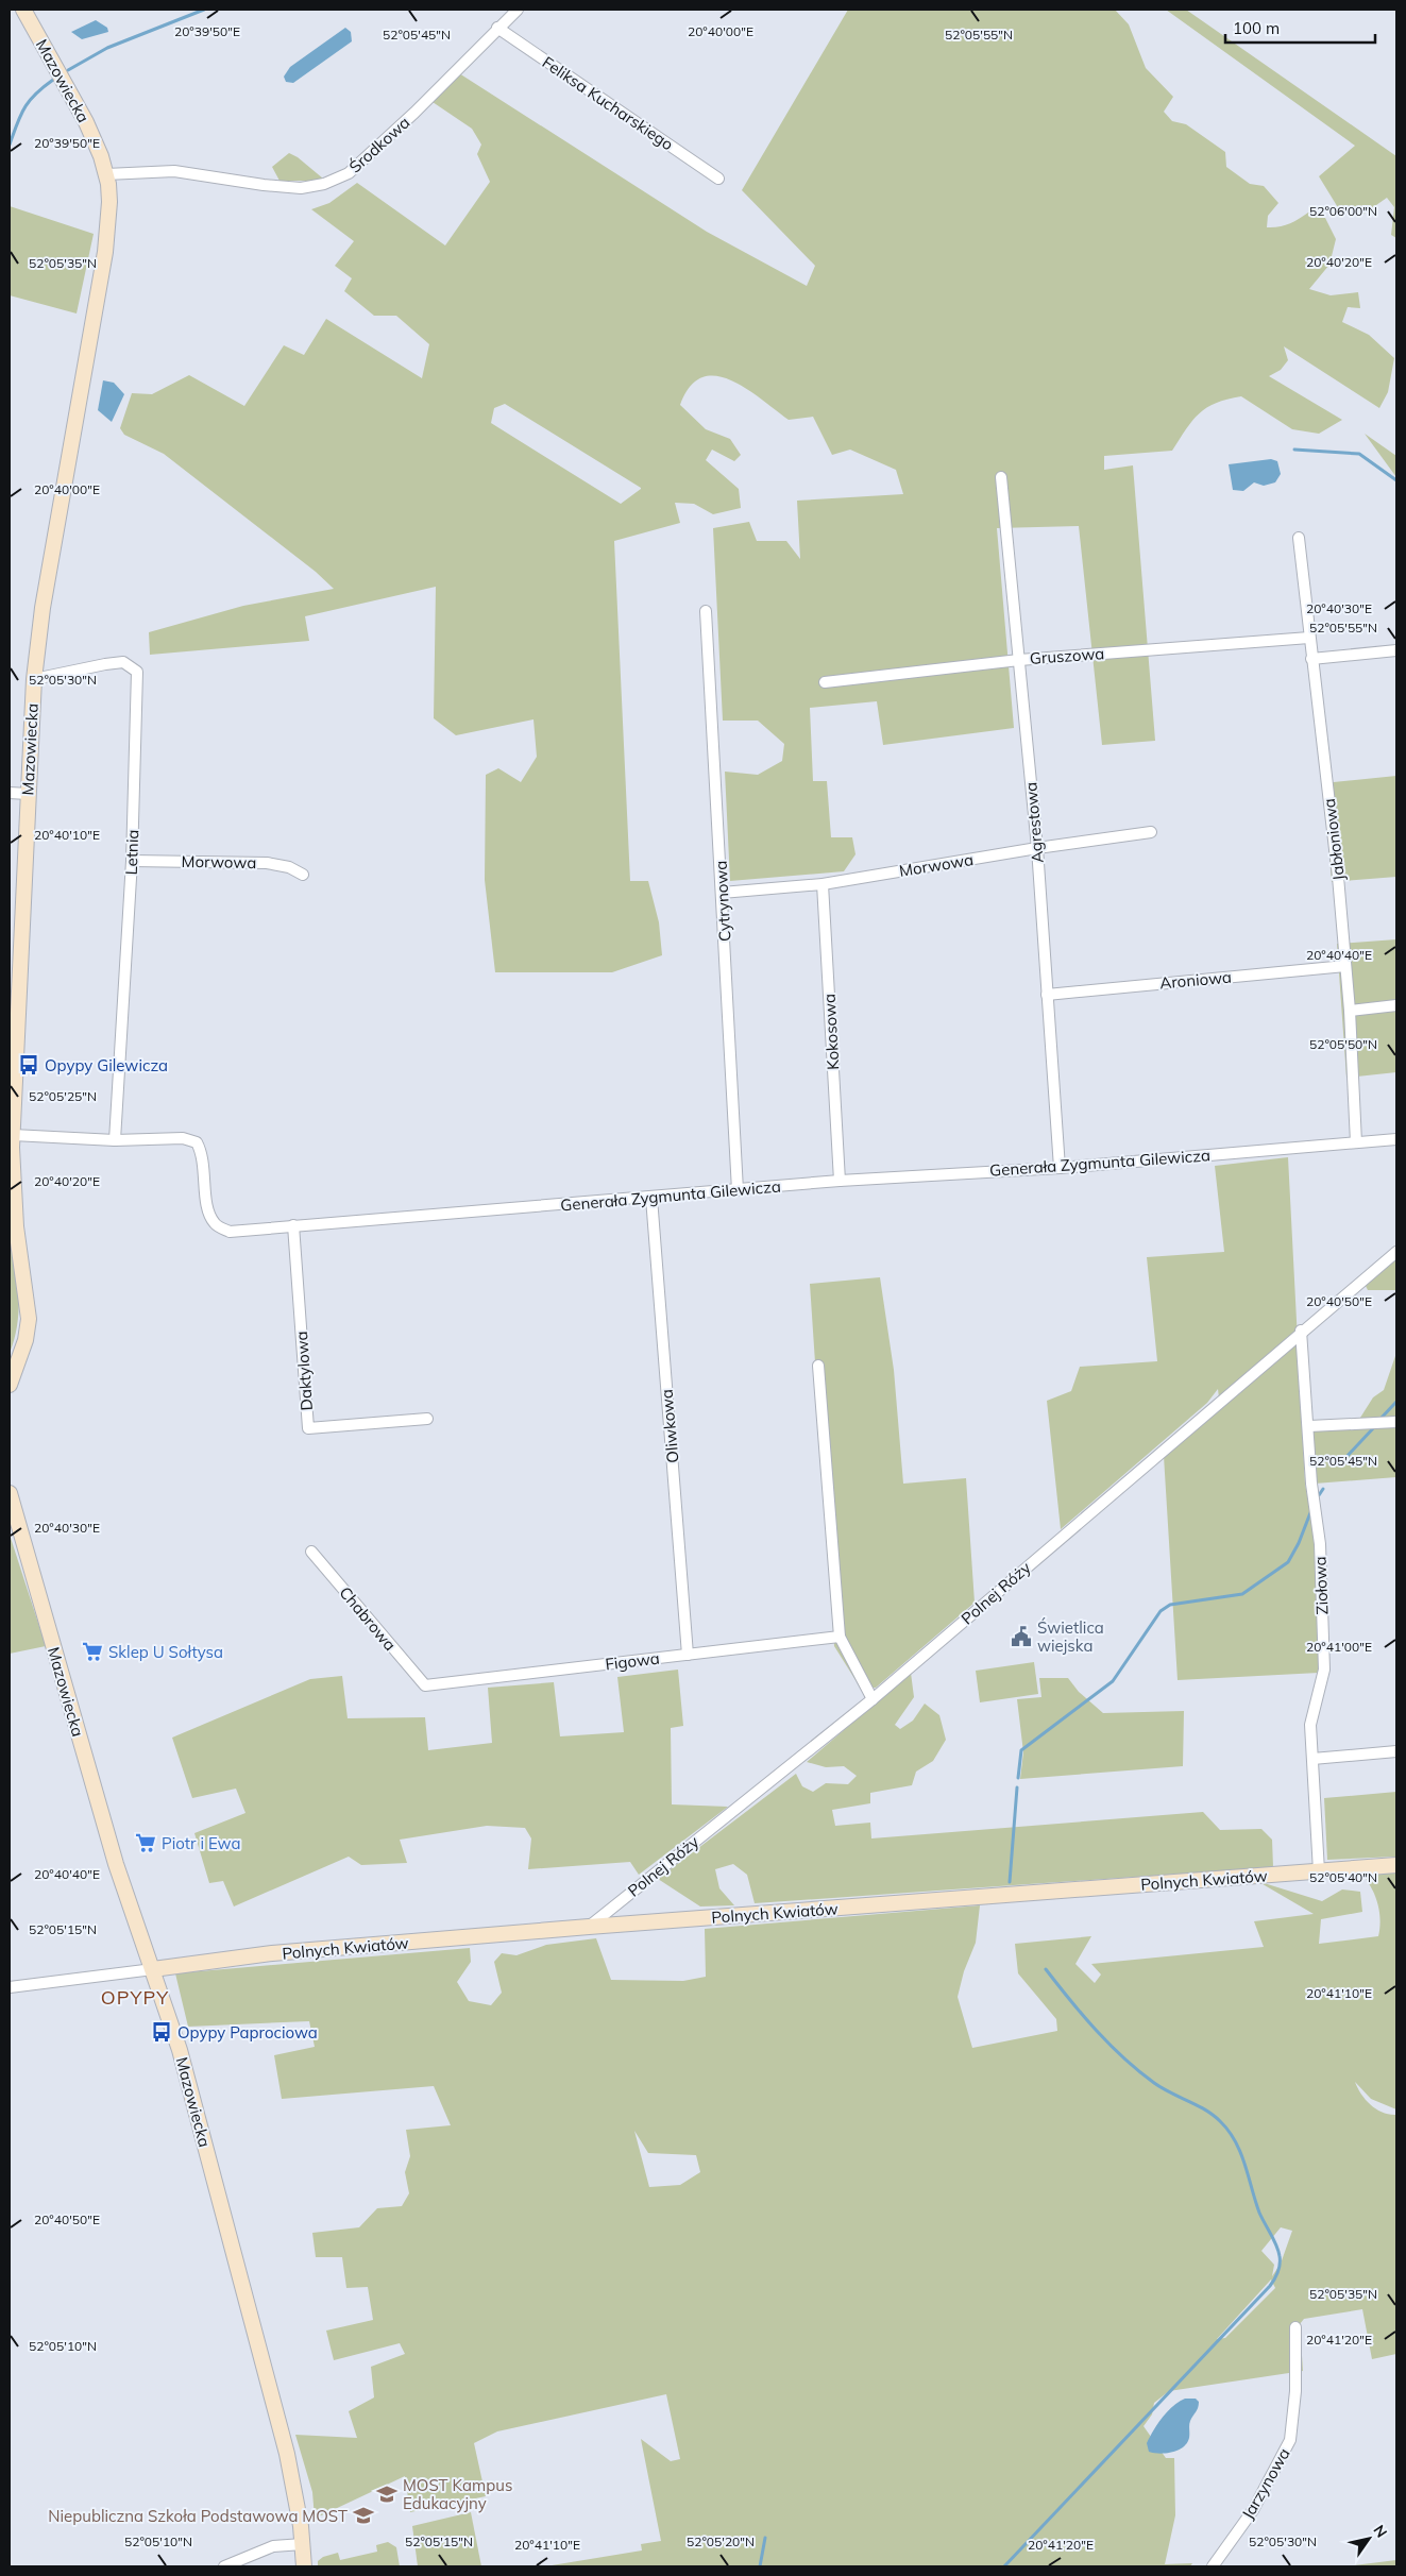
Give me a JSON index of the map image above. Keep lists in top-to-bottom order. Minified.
{"streets":{"street":["Mazowiecka","Feliksa Kucharskiego","Środkowa","Gruszowa","Agrestowa","Jabłoniowa","Letnia","Morwowa","Cytrynowa","Aroniowa","Kokosowa","Generała Zygmunta Gilewicza","Daktylowa","Oliwkowa","Ziołowa","Polnej Róży","Chabrowa","Figowa","Polnych Kwiatów","Jarzynowa"]},"crossings":[["Mazowiecka","Środkowa"],["Mazowiecka","Letnia"],["Mazowiecka","Generała Zygmunta Gilewicza"],["Mazowiecka","Polnych Kwiatów"],["Feliksa Kucharskiego","Środkowa"],["Gruszowa","Agrestowa"],["Gruszowa","Jabłoniowa"],["Agrestowa","Morwowa"],["Agrestowa","Aroniowa"],["Agrestowa","Generała Zygmunta Gilewicza"],["Jabłoniowa","Aroniowa"],["Jabłoniowa","Generała Zygmunta Gilewicza"],["Letnia","Morwowa"],["Letnia","Generała Zygmunta Gilewicza"],["Morwowa","Cytrynowa"],["Morwowa","Kokosowa"],["Cytrynowa","Generała Zygmunta Gilewicza"],["Kokosowa","Generała Zygmunta Gilewicza"],["Generała Zygmunta Gilewicza","Daktylowa"],["Generała Zygmunta Gilewicza","Oliwkowa"],["Oliwkowa","Figowa"],["Ziołowa","Polnej Róży"],["Ziołowa","Polnych Kwiatów"],["Polnej Róży","Polnych Kwiatów"],["Chabrowa","Figowa"]],"districts":["OPYPY"],"places":{"bus stop":["Opypy Gilewicza","Opypy Paprociowa"],"public building":["Świetlica wiejska"],"supermarket":["Sklep U Sołtysa","Piotr i Ewa"],"school or university":["MOST Kampus Edukacyjny","Niepubliczna Szkoła Podstawowa MOST"]},"scale_bar":"100 m","north":"top right","coordinates":["20°39'50\"E","20°40'00\"E","52°05'45\"N","52°05'55\"N","52°06'00\"N","20°40'20\"E","52°05'35\"N","20°40'30\"E","52°05'30\"N","20°40'10\"E","20°40'40\"E","52°05'50\"N","52°05'25\"N","20°40'50\"E","20°41'00\"E","52°05'40\"N","52°05'15\"N","20°41'10\"E","20°41'20\"E","52°05'10\"N","52°05'20\"N"]}
